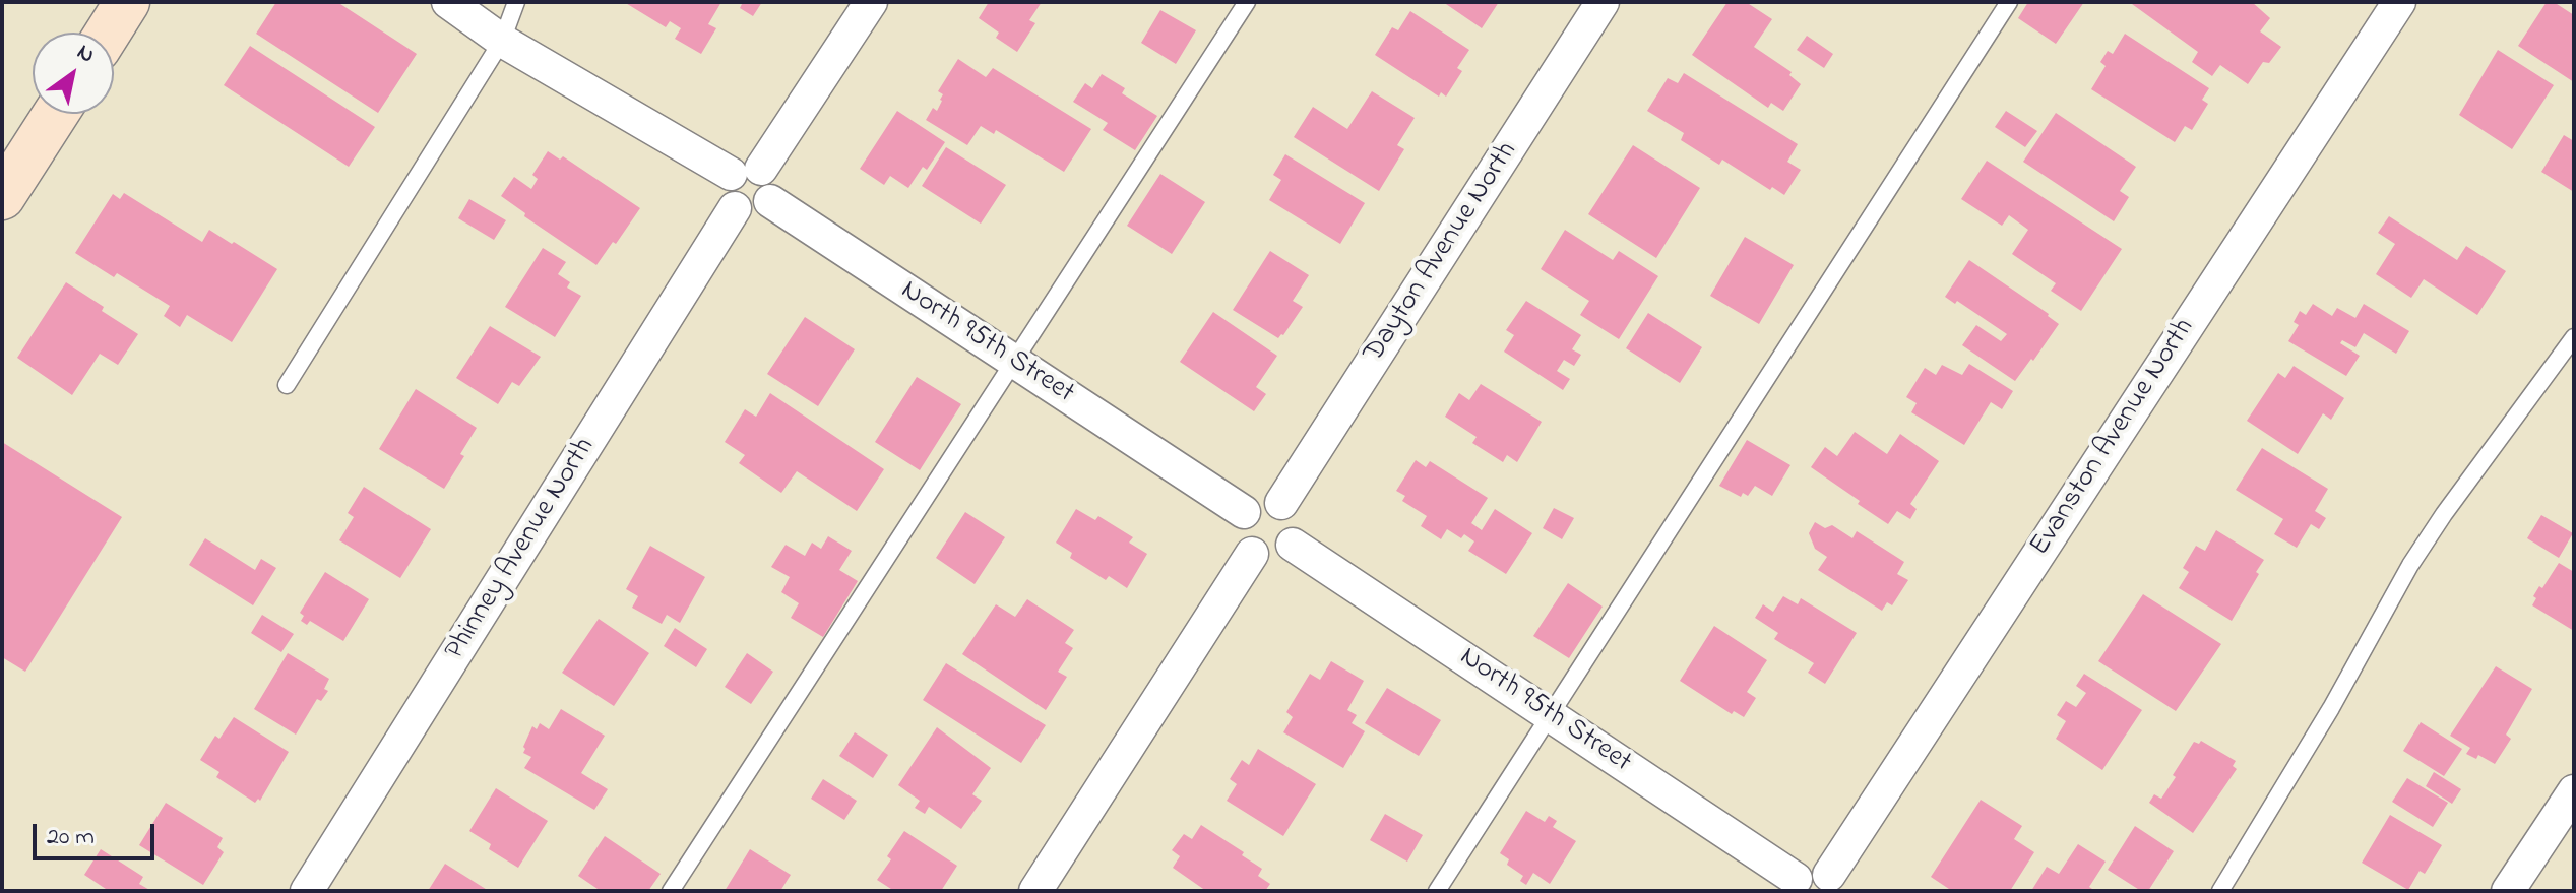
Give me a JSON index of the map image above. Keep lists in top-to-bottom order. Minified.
{"streets":{"street":["Dayton Avenue North","North 95th Street","Evanston Avenue North","Phinney Avenue North"]},"crossings":[["Dayton Avenue North","North 95th Street"],["North 95th Street","Phinney Avenue North"]],"scale_bar":"20 m","north":"top right"}
